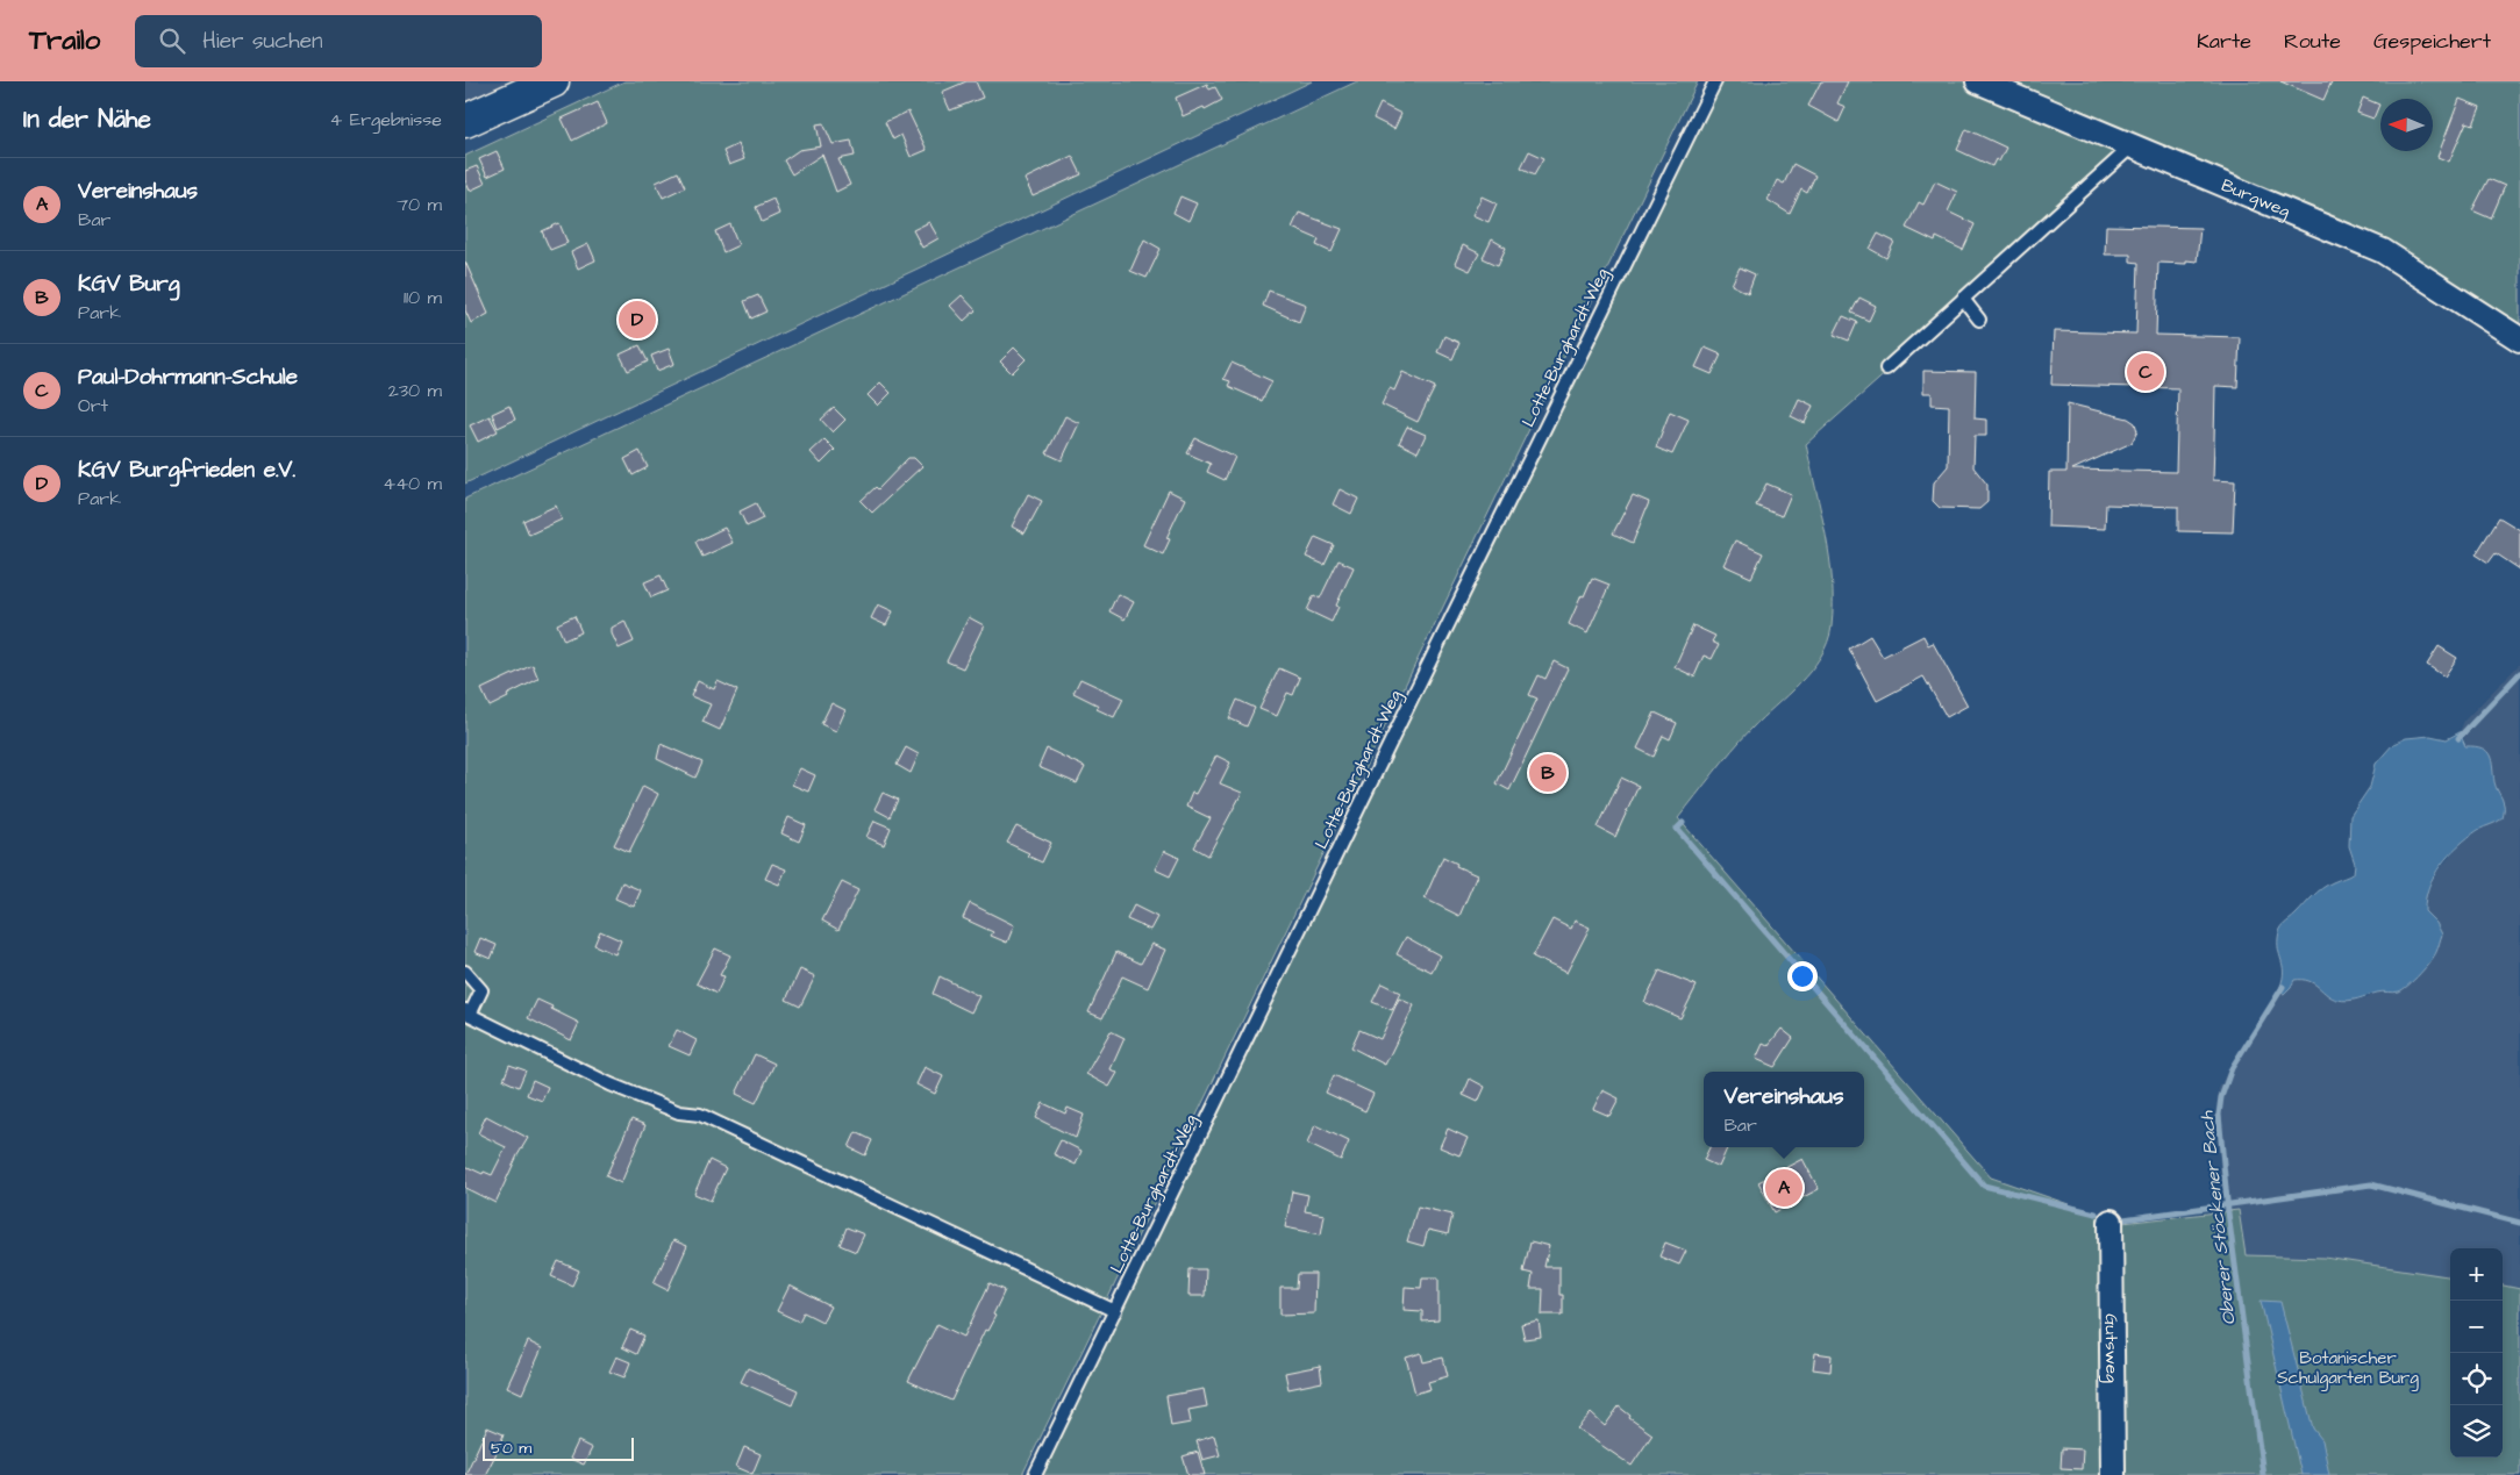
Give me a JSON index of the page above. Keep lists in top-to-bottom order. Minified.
{"streets":{"street":["Burgweg","Gutsweg"],"lane":["Lotte-Burghardt-Weg"]},"water":["Oberer Stöckener Bach"],"parks":["Botanischer Schulgarten Burg"],"scale_bar":"50 m","north":"left","page":{"header":"Trailo","search":"Hier suchen","nav":["Karte","Route","Gespeichert"],"heading":["In der Nähe","4 Ergebnisse"],"list":[{"mark":"A","name":"Vereinshaus","note":"Bar","value":"70 m"},{"mark":"B","name":"KGV Burg","note":"Park","value":"110 m"},{"mark":"C","name":"Paul-Dohrmann-Schule","note":"Ort","value":"230 m"},{"mark":"D","name":"KGV Burgfrieden e.V.","note":"Park","value":"440 m"}],"pins":["D","C","B","A"],"popup":["Vereinshaus","Bar"],"map_buttons":["+","−"],"scale":"50 m"}}
